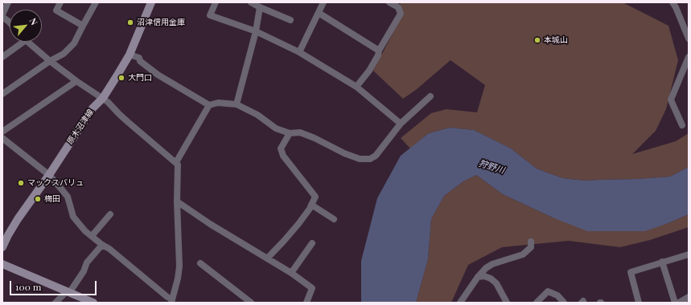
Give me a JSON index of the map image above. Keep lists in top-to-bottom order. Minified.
{"streets":{"main road":["原木沼津線"]},"water":["狩野川"],"places":["沼津信用金庫","本城山","大門口","マックスバリュ","梅田"],"scale_bar":"100 m","north":"top right"}
